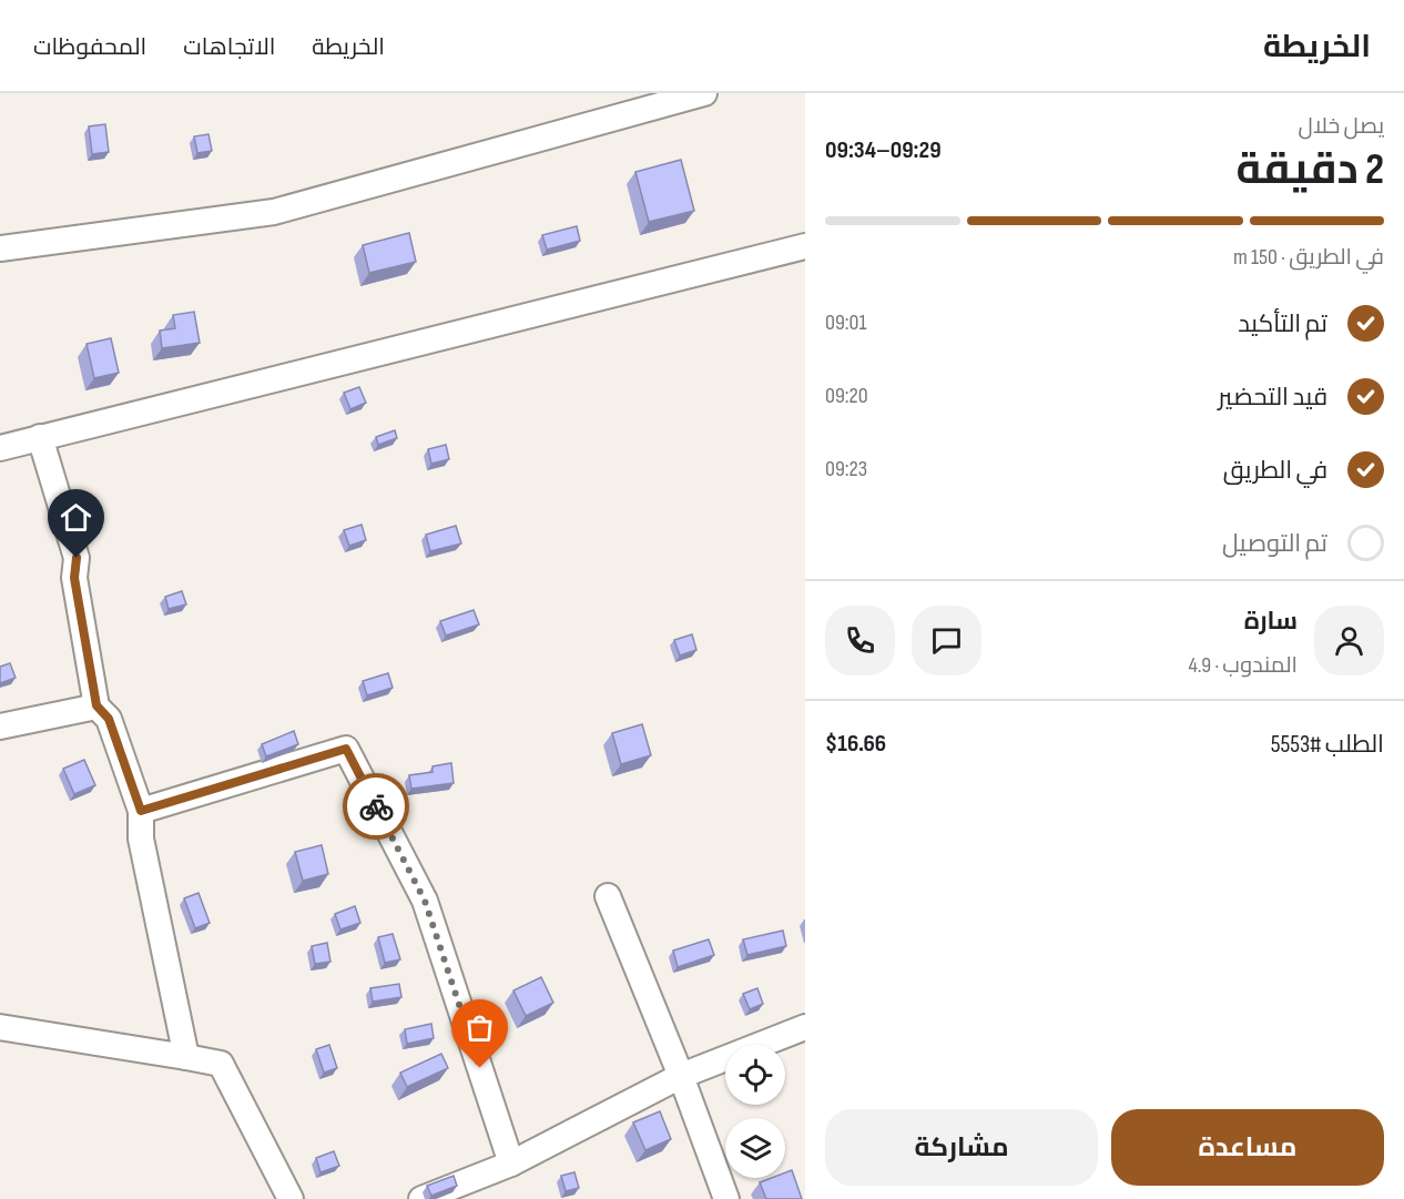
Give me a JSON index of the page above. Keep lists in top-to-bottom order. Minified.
{"page":{"header":"الخريطة","nav":["الخريطة","الاتجاهات","المحفوظات"],"heading":["2 دقيقة","يصل خلال","09:29–09:34"],"panel":["سارة","المندوب · 4.9","الطلب #5553","$16.66"],"bar":"في الطريق · 150 m","list":[["تم التأكيد","09:01"],["قيد التحضير","09:20"],["في الطريق","09:23"],"تم التوصيل"],"buttons":["مساعدة","مشاركة"]}}
